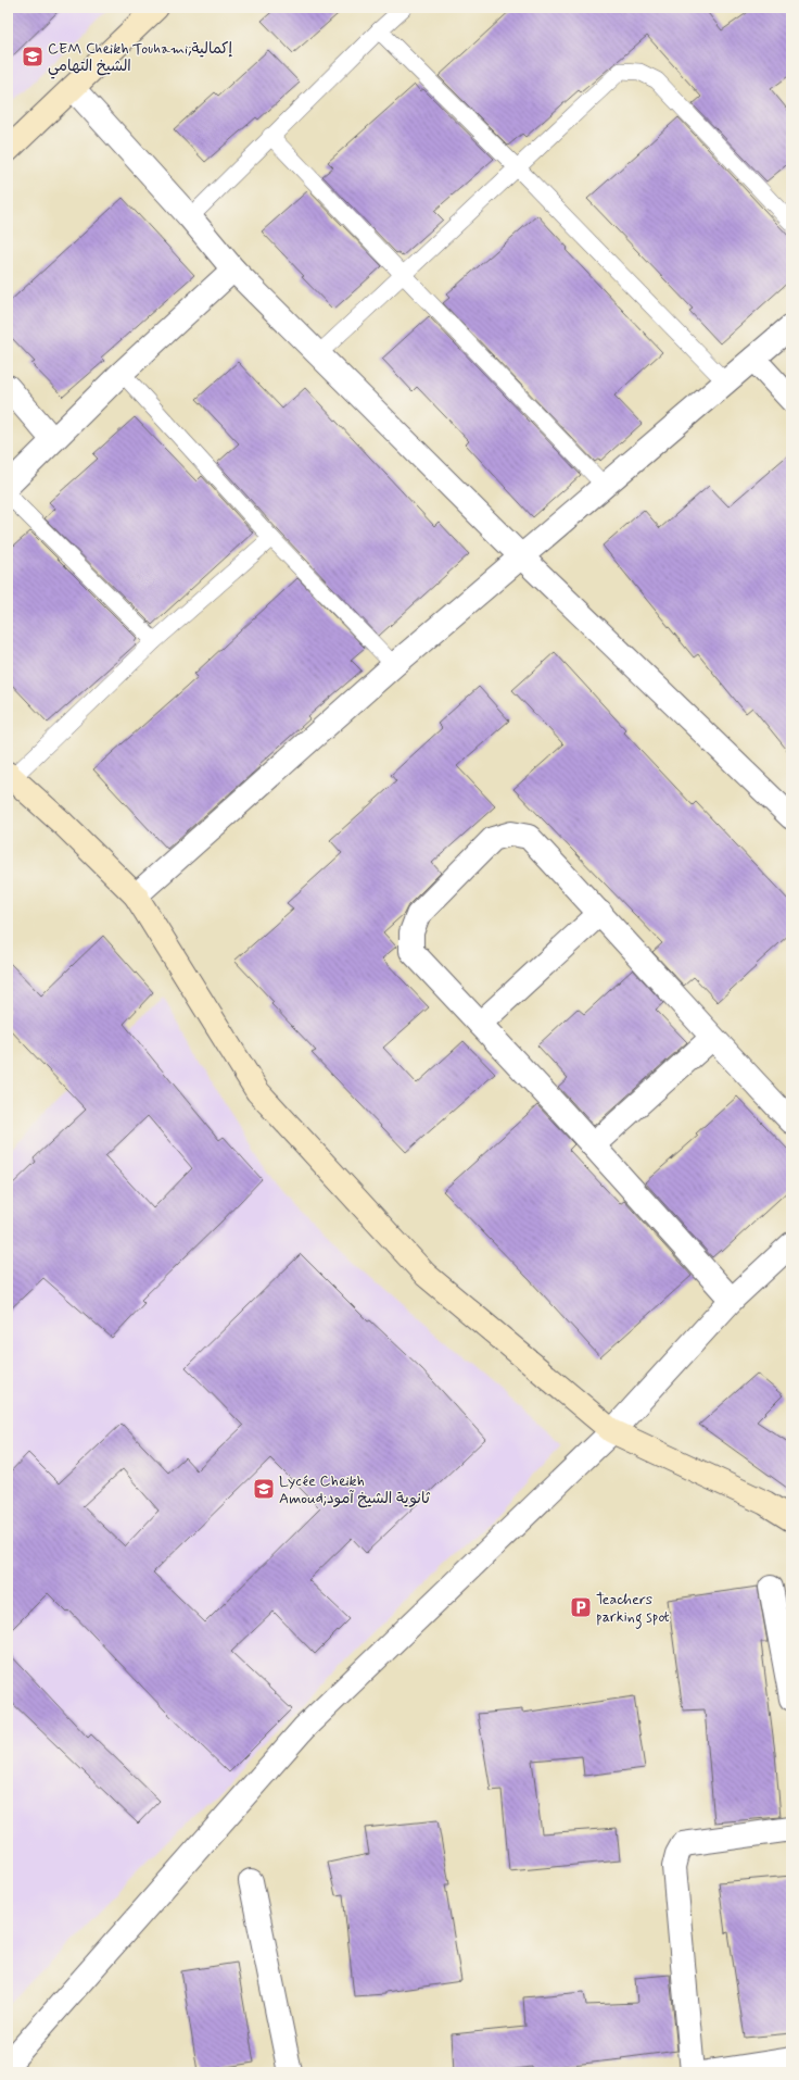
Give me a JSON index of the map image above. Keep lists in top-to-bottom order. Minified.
{"places":{"school or university":["CEM Cheikh Touhami;إكمالية الشيخ التهامي","Lycée Cheikh Amoud;ثانوية الشيخ آمود"],"parking":["Teachers parking spot"]}}
